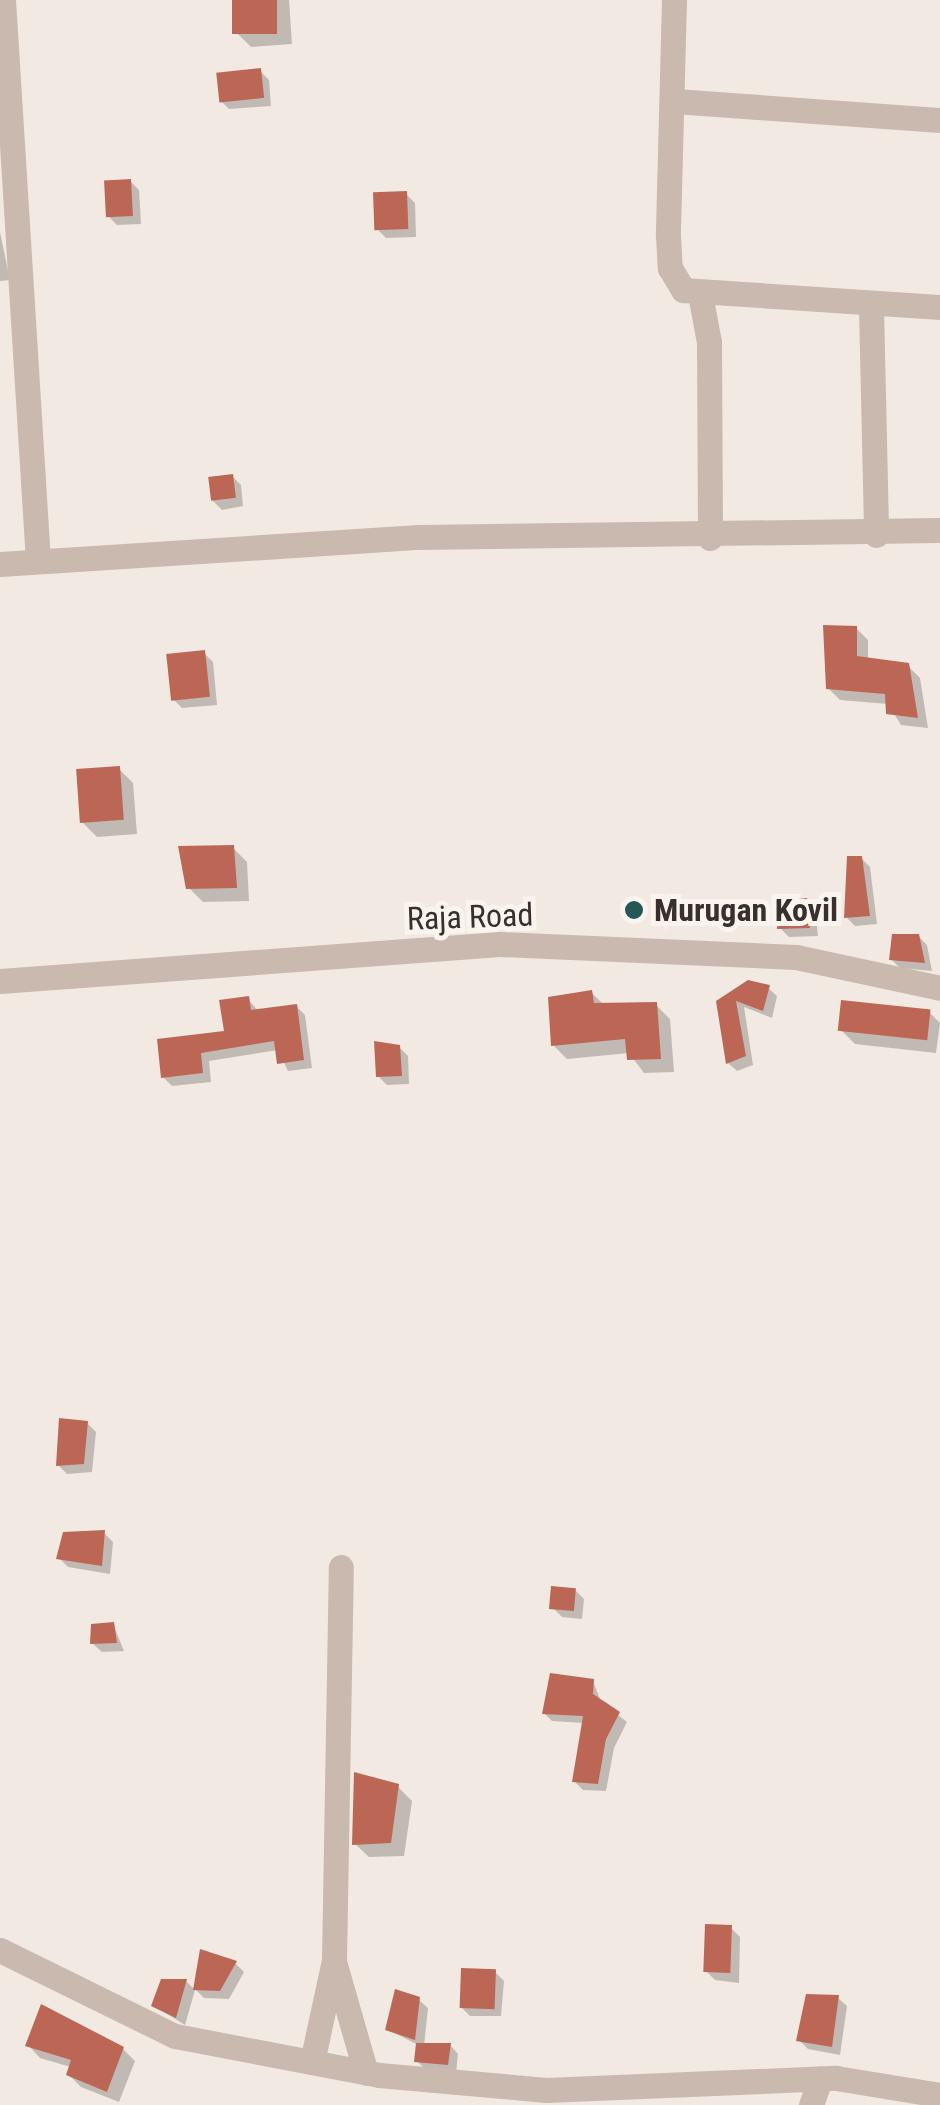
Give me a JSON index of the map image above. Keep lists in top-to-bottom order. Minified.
{"streets":{"street":["Raja Road"]},"places":["Murugan Kovil"]}
